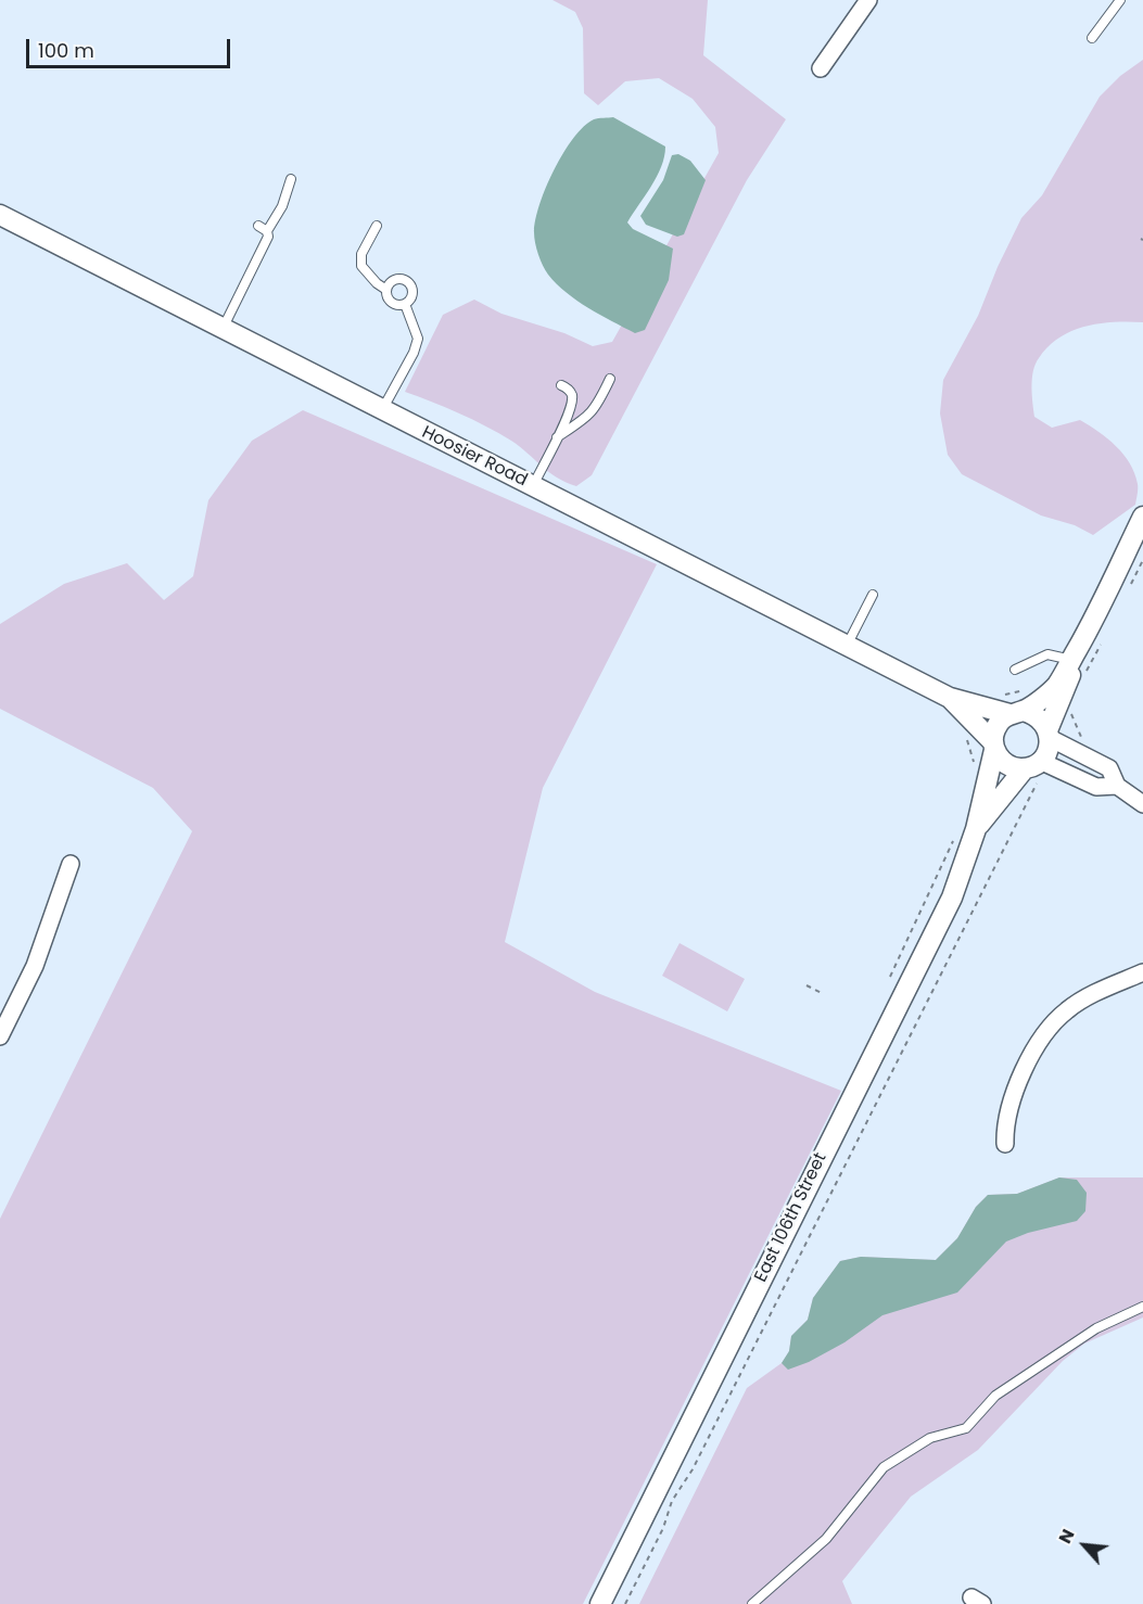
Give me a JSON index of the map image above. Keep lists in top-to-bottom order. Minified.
{"streets":{"street":["Hoosier Road","East 106th Street"]},"crossings":[["Hoosier Road","East 106th Street"]],"scale_bar":"100 m","north":"top left"}
